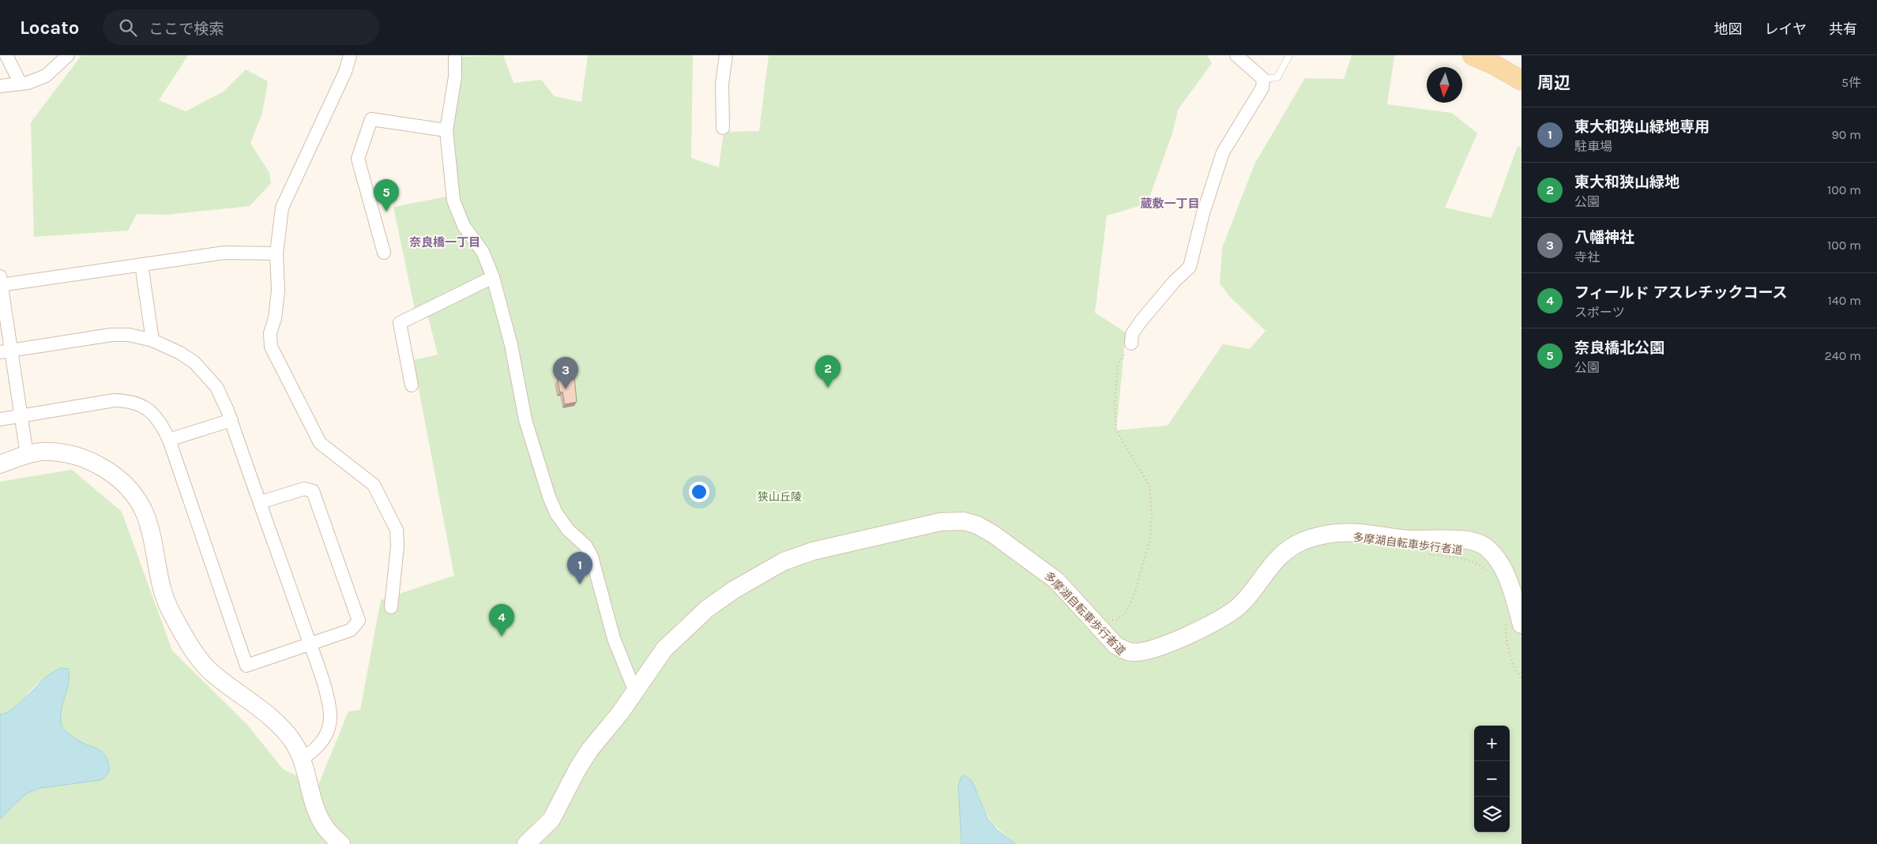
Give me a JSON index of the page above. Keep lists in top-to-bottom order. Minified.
{"streets":{"path":["多摩湖自転車歩行者道"]},"districts":["蔵敷一丁目","奈良橋一丁目"],"parks":["狭山丘陵"],"north":"bottom","page":{"header":"Locato","search":"ここで検索","nav":["地図","レイヤ","共有"],"heading":["周辺","5件"],"list":[{"mark":"1","name":"東大和狭山緑地専用","note":"駐車場","value":"90 m"},{"mark":"2","name":"東大和狭山緑地","note":"公園","value":"100 m"},{"mark":"3","name":"八幡神社","note":"寺社","value":"100 m"},{"mark":"4","name":"フィールド アスレチックコース","note":"スポーツ","value":"140 m"},{"mark":"5","name":"奈良橋北公園","note":"公園","value":"240 m"}],"pins":["5","2","3","1","4"],"map_buttons":["+","−"]}}
